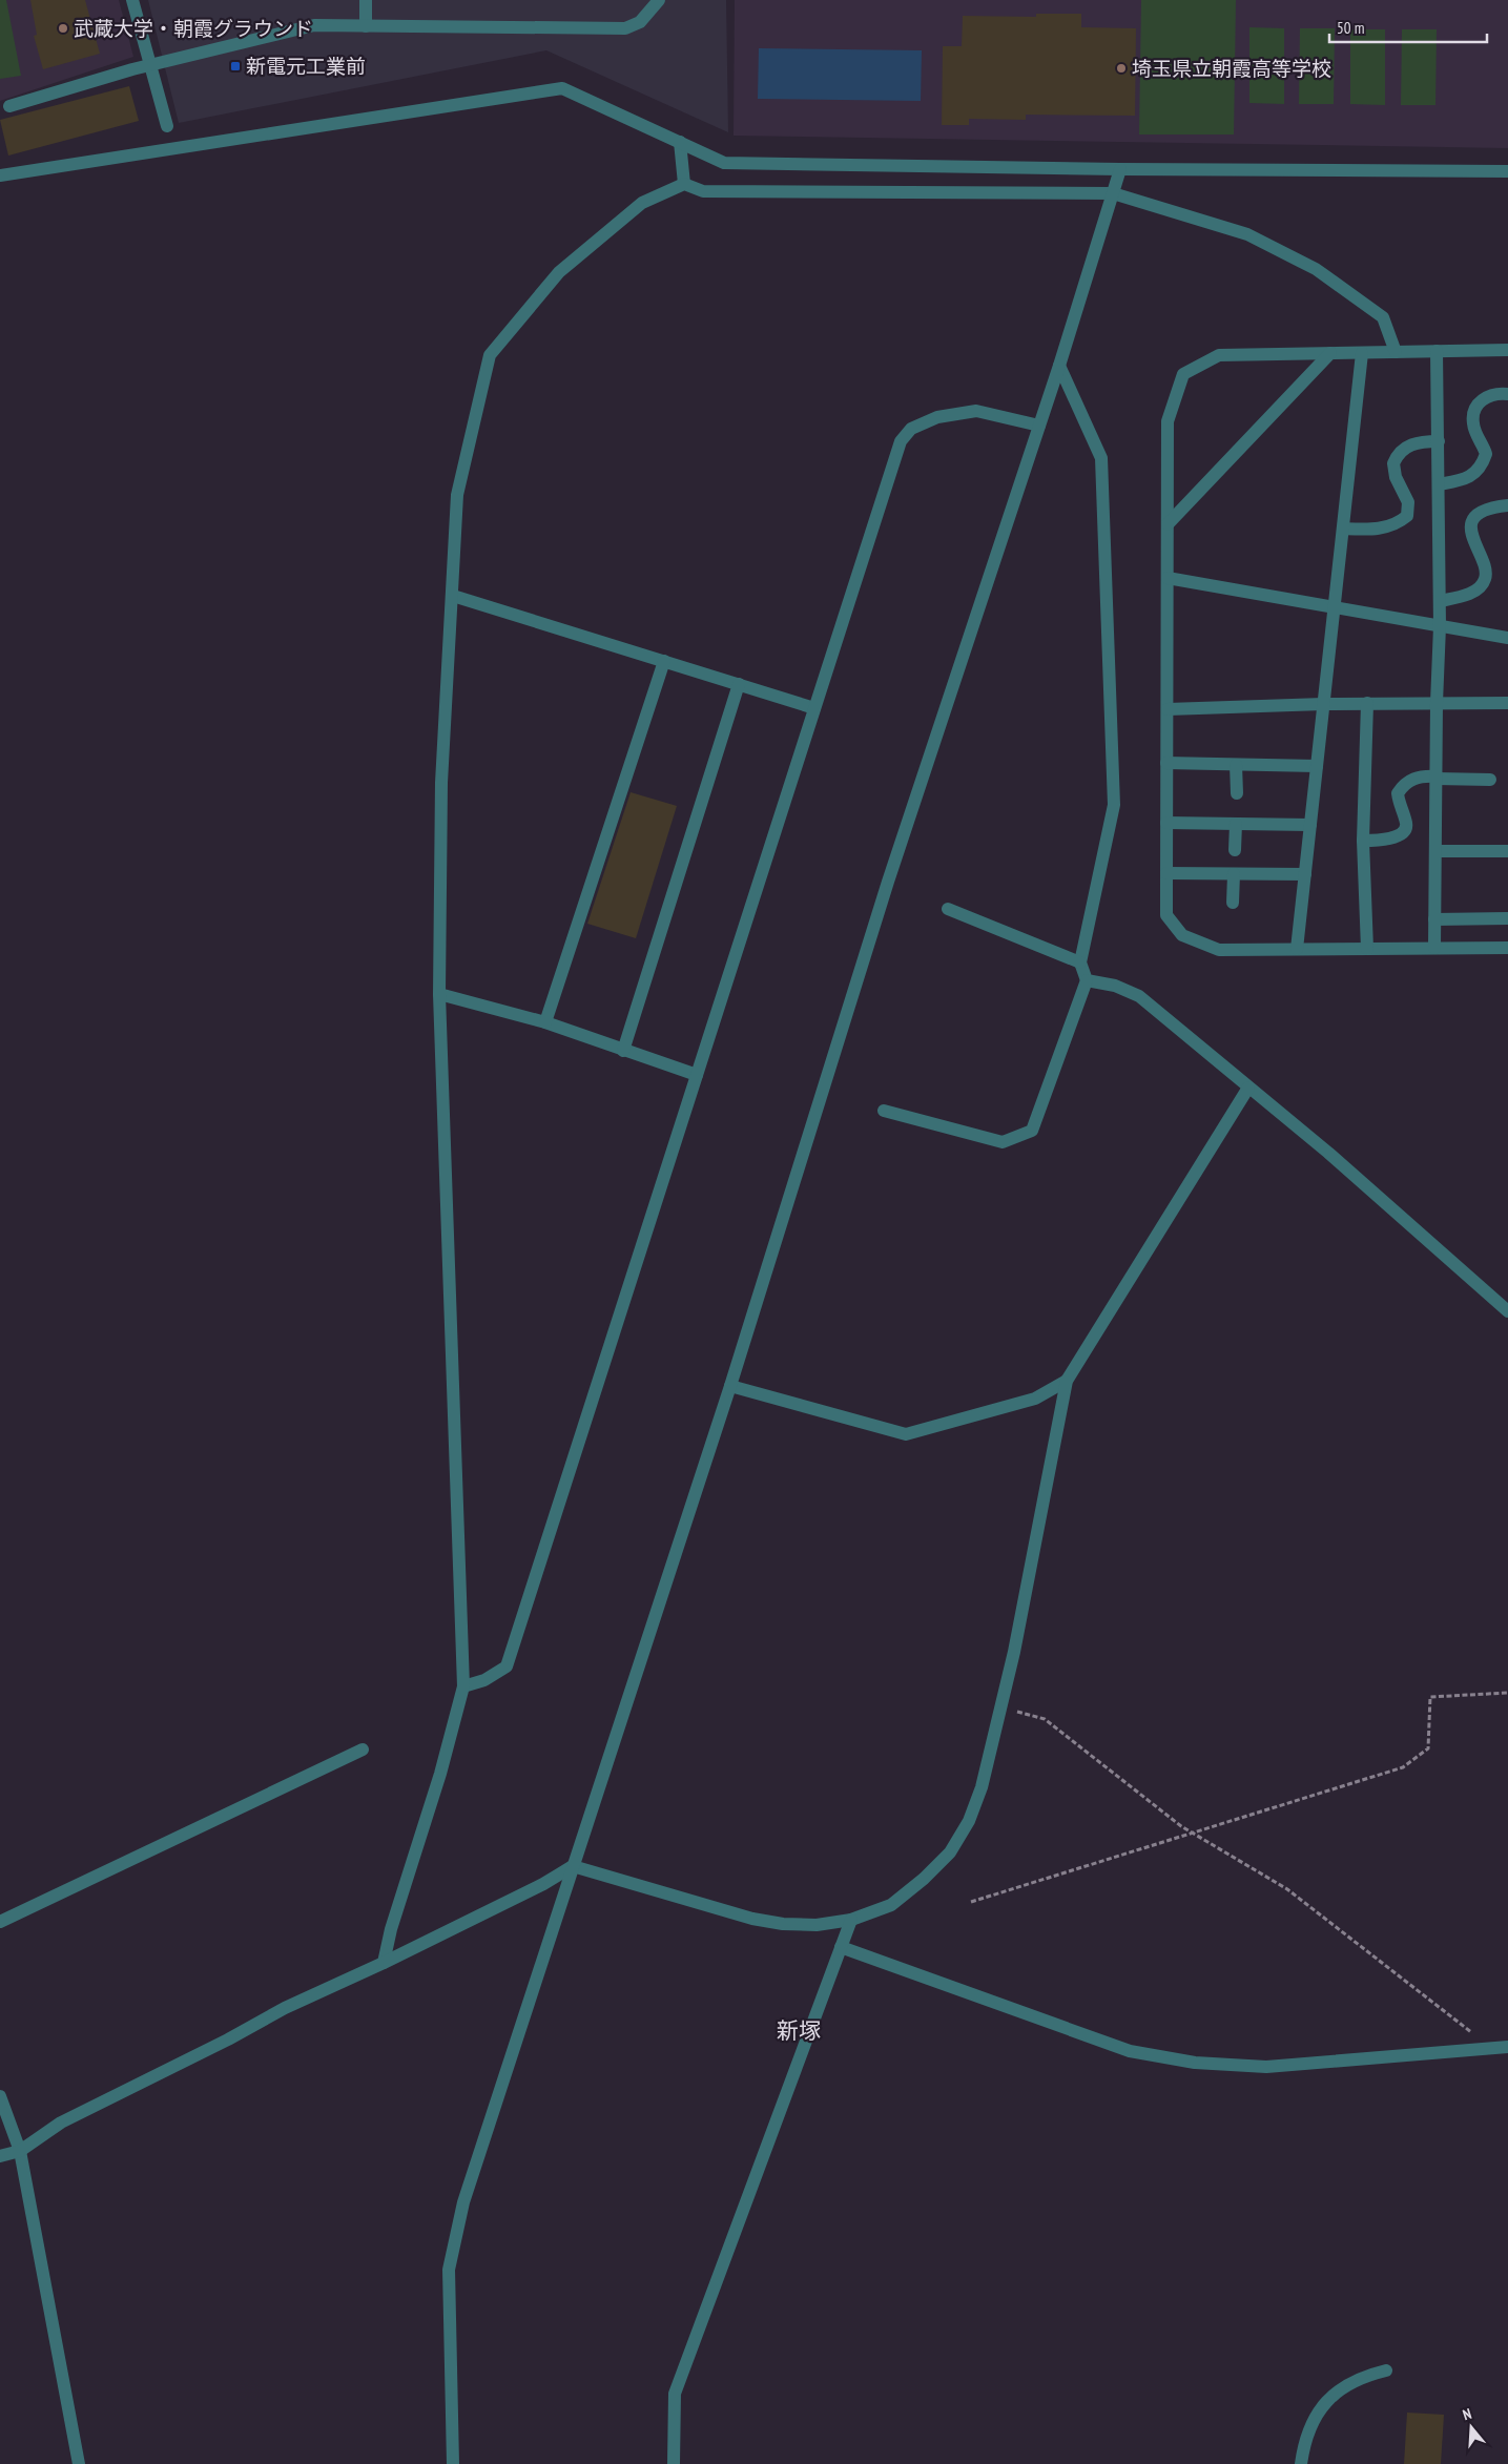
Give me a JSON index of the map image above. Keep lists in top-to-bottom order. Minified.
{"districts":["新塚"],"places":{"other":["武蔵大学・朝霞グラウンド","埼玉県立朝霞高等学校"],"transit":["新電元工業前"]},"scale_bar":"50 m","north":"top"}
